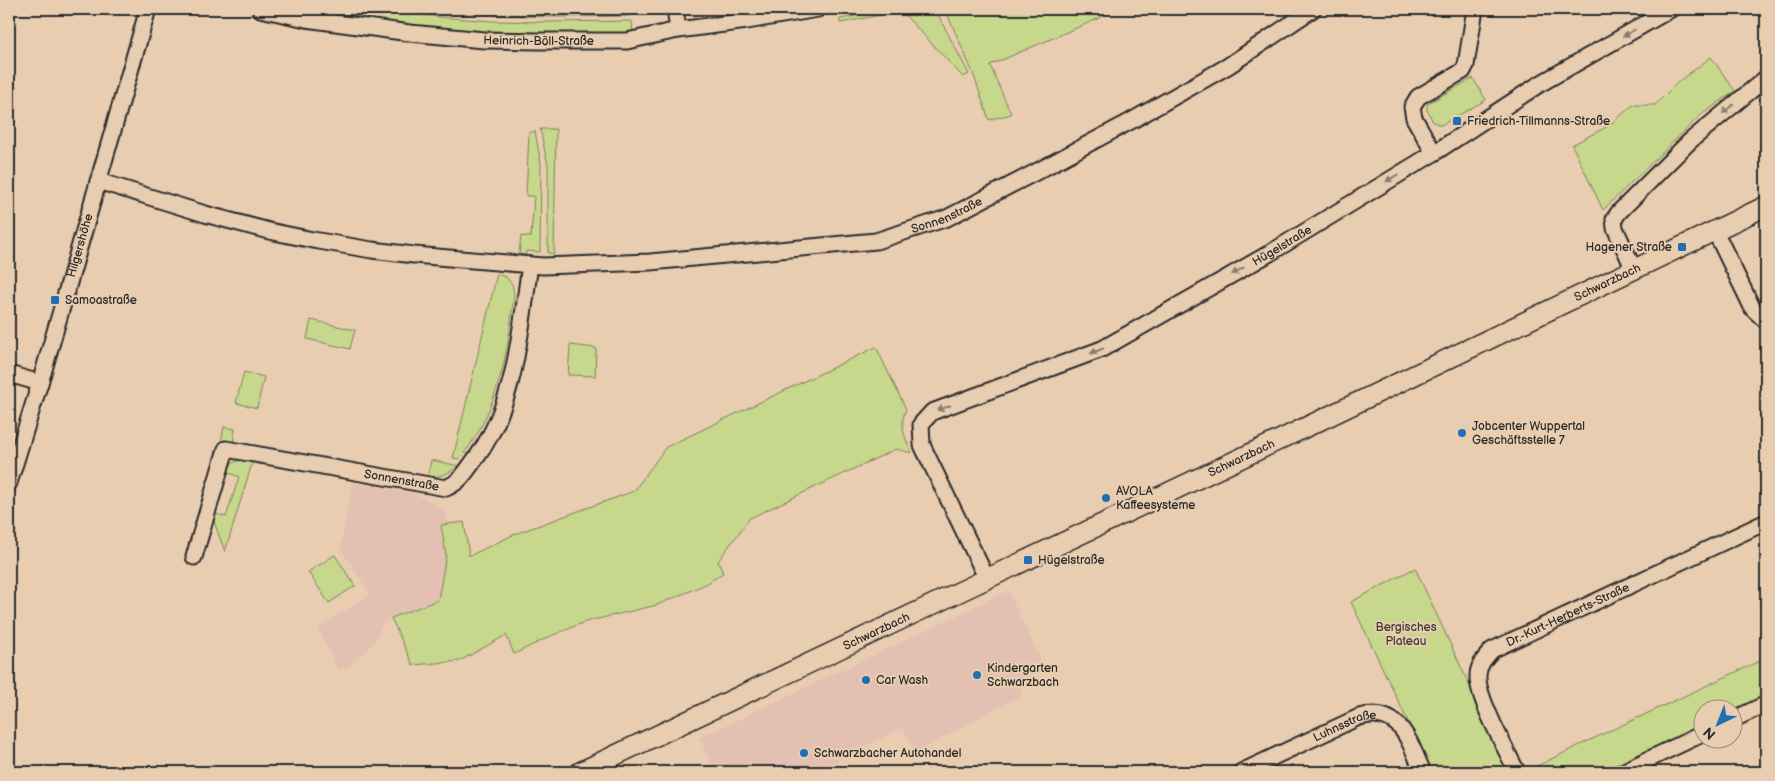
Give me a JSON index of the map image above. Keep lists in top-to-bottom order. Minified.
{"streets":{"street":["Heinrich-Böll-Straße","Sonnenstraße","Hügelstraße","Hilgershöhe","Schwarzbach","Dr.-Kurt-Herberts-Straße","Luhnsstraße"]},"crossings":[["Sonnenstraße","Hilgershöhe"],["Hügelstraße","Schwarzbach"]],"one_way":["Hügelstraße"],"parks":["Bergisches Plateau"],"places":{"transit":["Friedrich-Tillmanns-Straße","Hagener Straße","Samoastraße","Hügelstraße"],"other":["Jobcenter Wuppertal Geschäftsstelle 7","AVOLA Kaffeesysteme","Kindergarten Schwarzbach","Car Wash","Schwarzbacher Autohandel"]},"north":"bottom left"}
